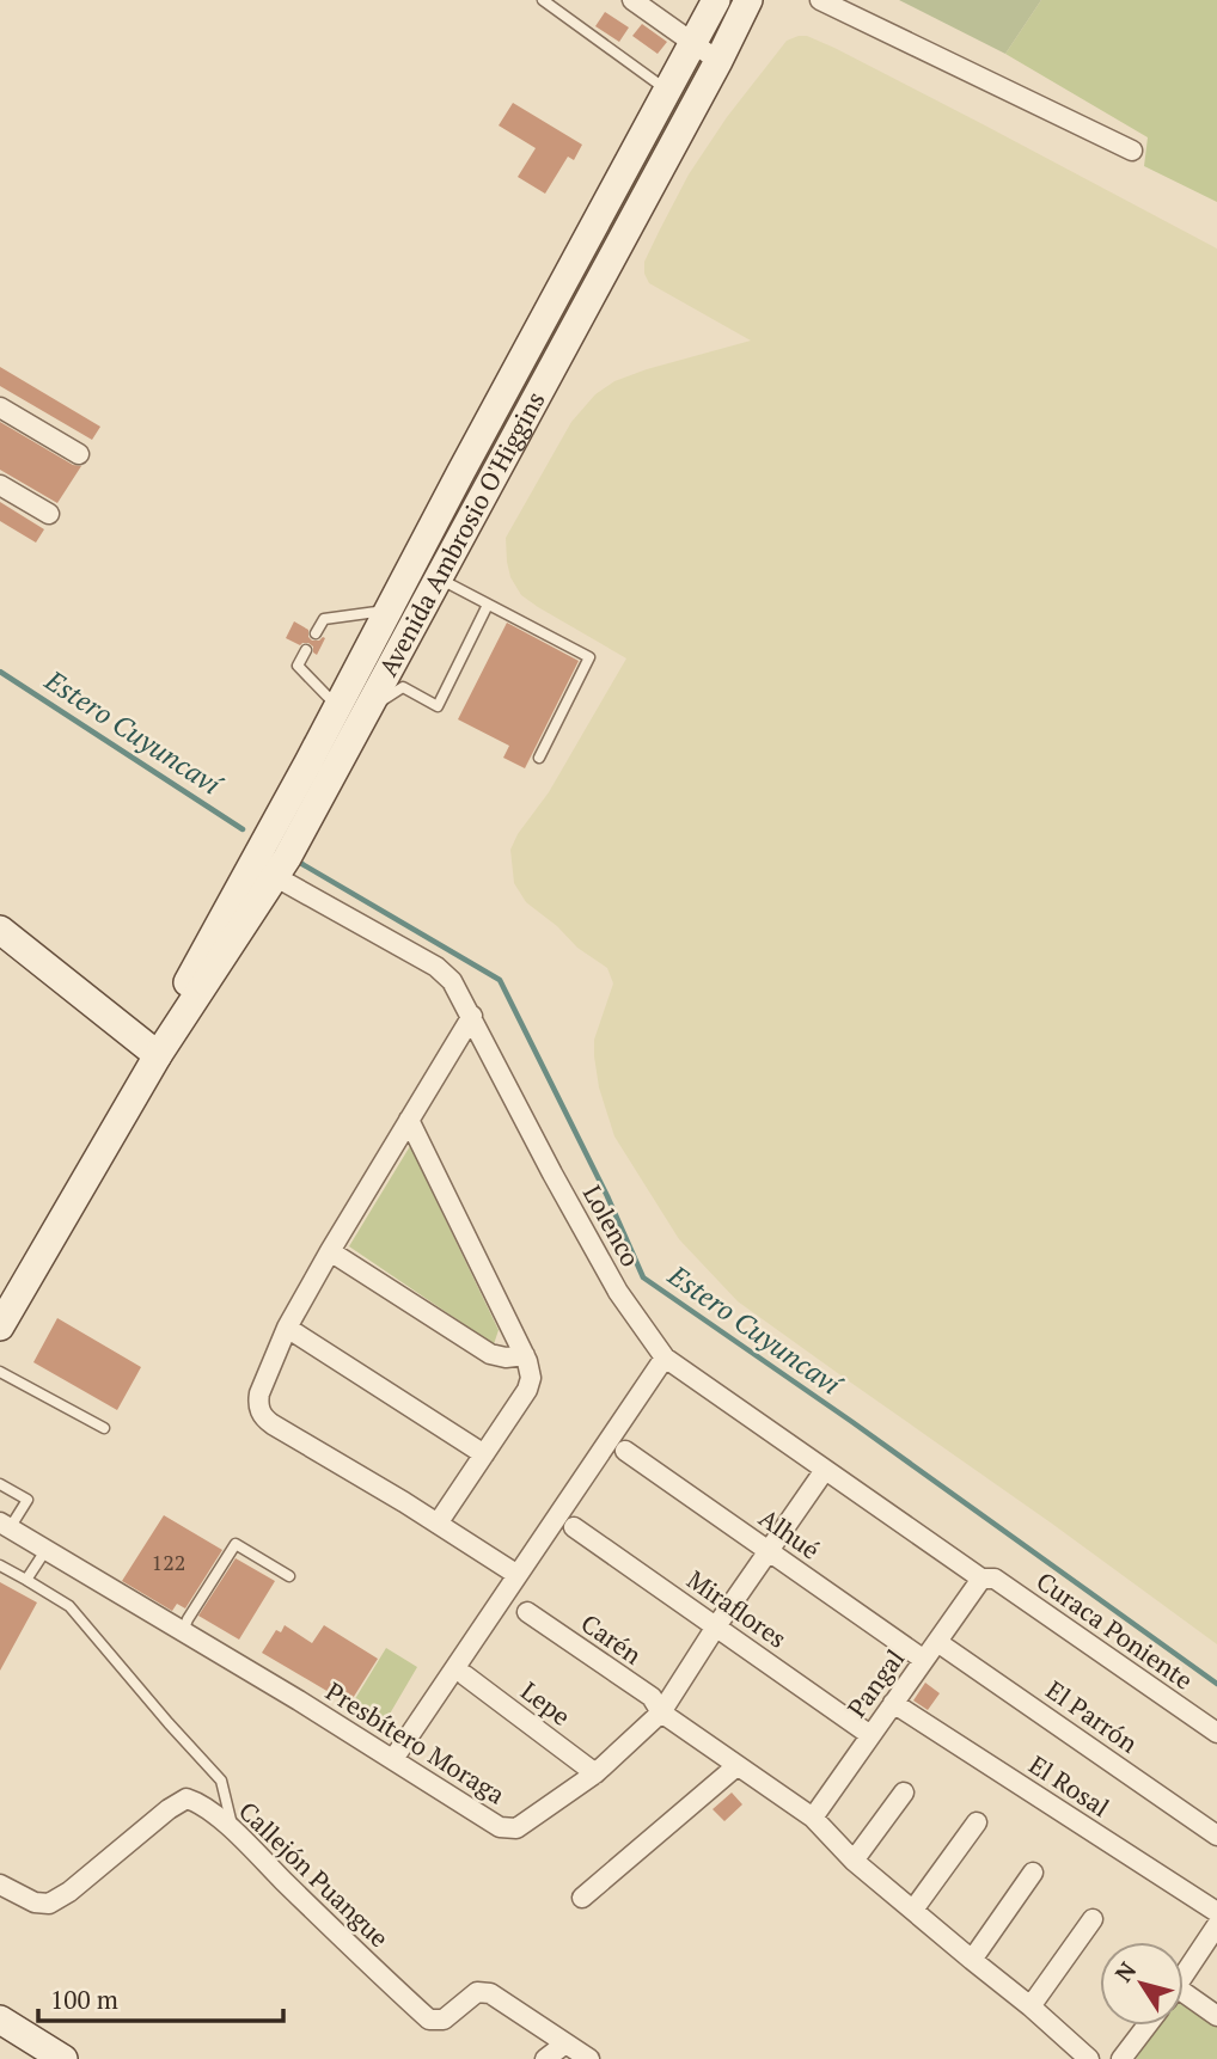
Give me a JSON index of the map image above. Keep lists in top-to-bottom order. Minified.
{"streets":{"main road":["Avenida Ambrosio O'Higgins"],"street":["Lolenco","Alhué","Miraflores","Curaca Poniente","Carén","Pangal","Lepe","El Parrón","Presbítero Moraga","El Rosal","Callejón Puangue"]},"crossings":[["Avenida Ambrosio O'Higgins","Lolenco"],["Lolenco","Curaca Poniente"],["Lolenco","Pangal"],["Alhué","Pangal"],["Miraflores","Pangal"],["Curaca Poniente","Pangal"],["Carén","Presbítero Moraga"],["Pangal","El Parrón"],["Pangal","El Rosal"],["Lepe","Presbítero Moraga"]],"water":["Estero Cuyuncaví"],"house_numbers":["122"],"scale_bar":"100 m","north":"top left"}
